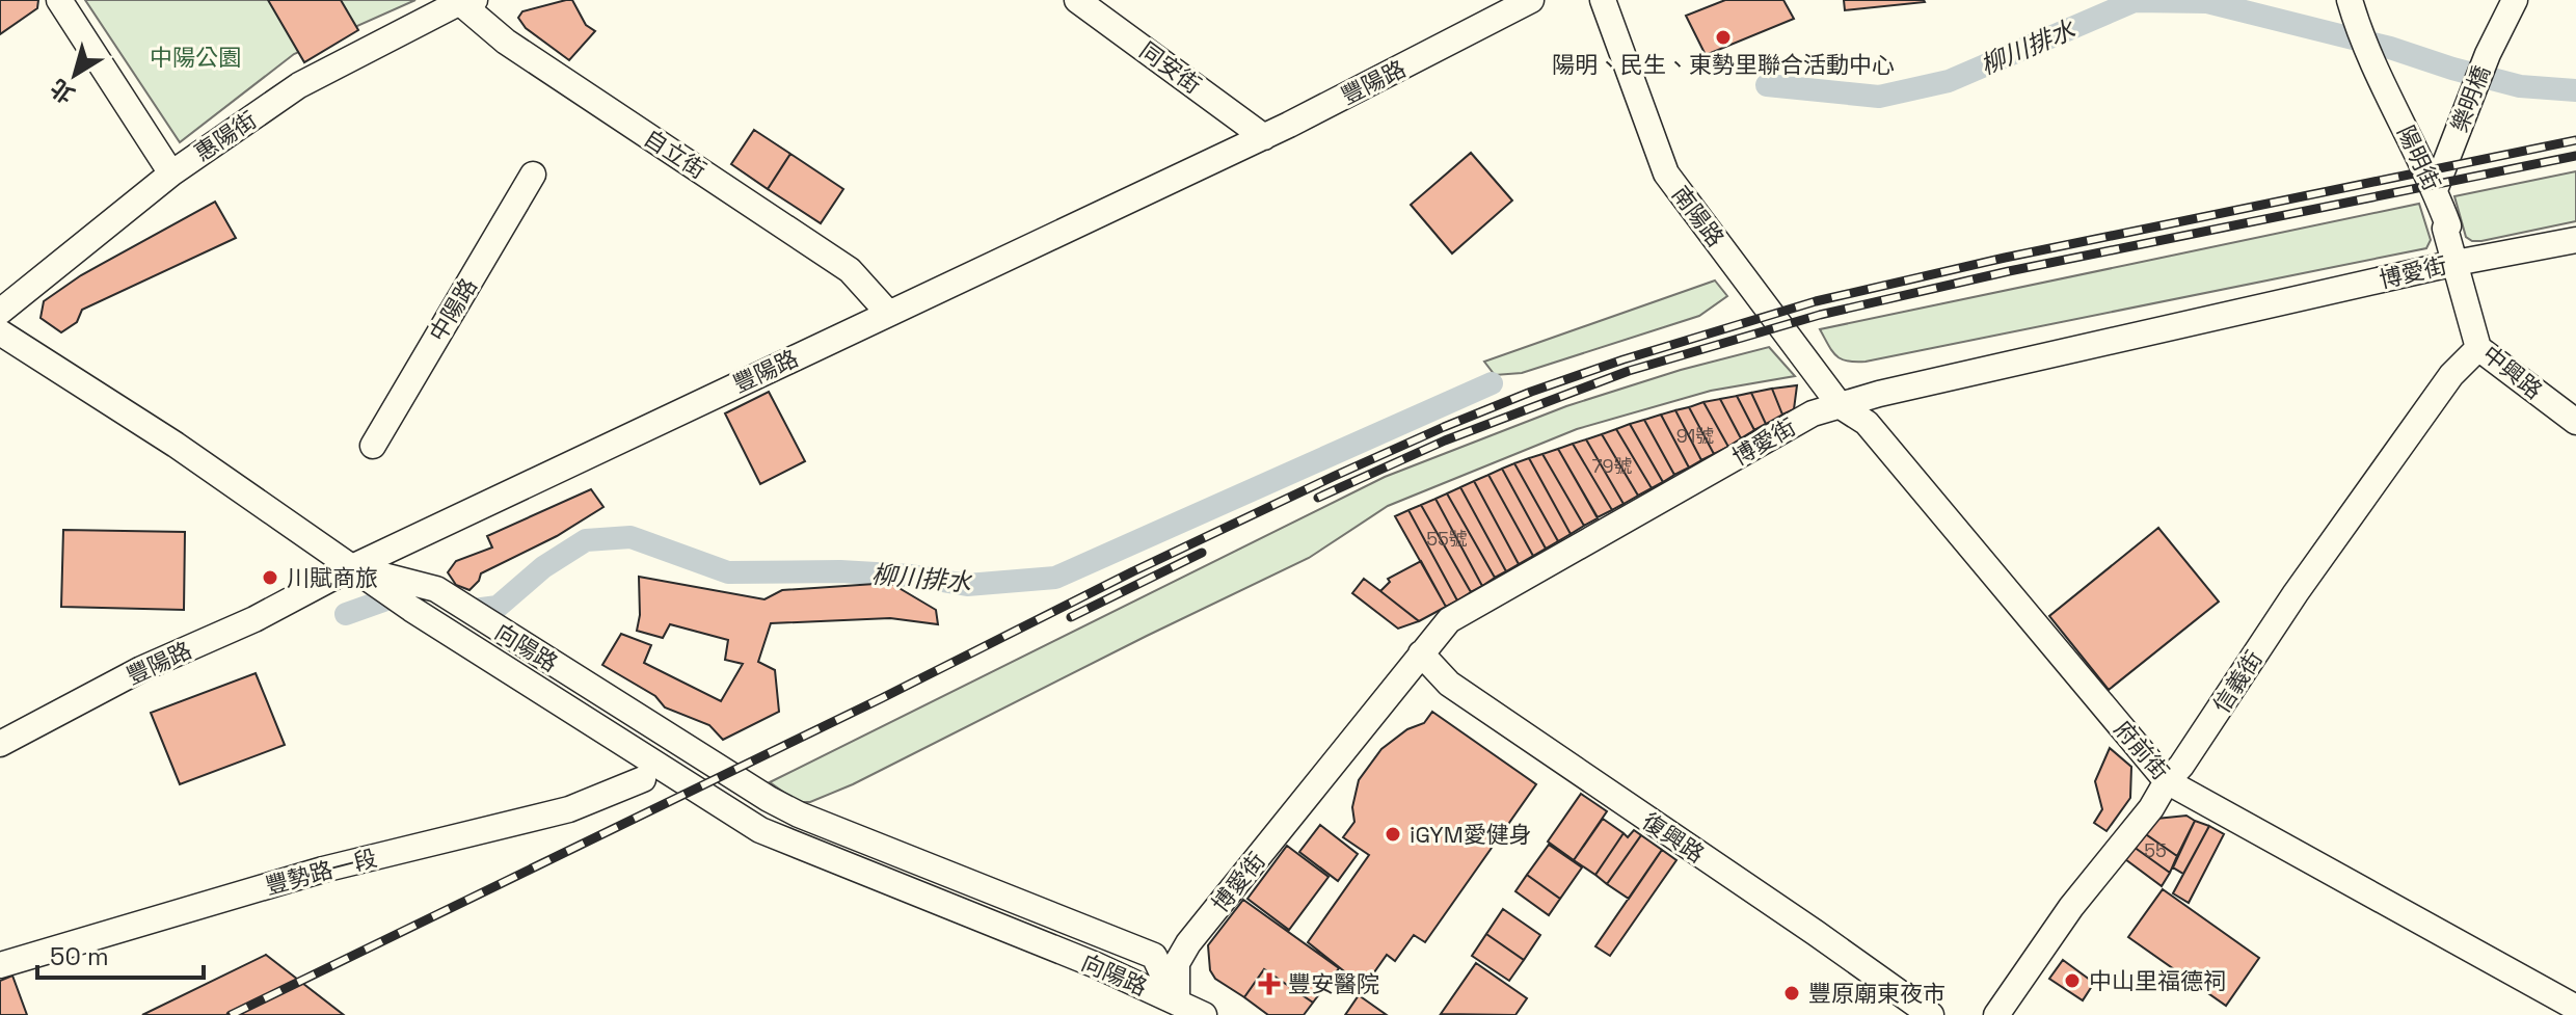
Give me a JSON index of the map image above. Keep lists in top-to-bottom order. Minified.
{"streets":{"street":["同安街","豐陽路","樂明橋","惠陽街","自立街","陽明街","南陽路","博愛街","中陽路","中興路","向陽路","信義街","府前街","復興路","豐勢路一段"]},"crossings":[["同安街","豐陽路"],["豐陽路","自立街"],["豐陽路","向陽路"],["樂明橋","陽明街"],["惠陽街","自立街"],["陽明街","博愛街"],["陽明街","中興路"],["南陽路","博愛街"],["南陽路","府前街"],["博愛街","中興路"],["博愛街","向陽路"],["博愛街","府前街"],["博愛街","復興路"],["中興路","信義街"],["信義街","府前街"]],"water":["柳川排水"],"parks":["中陽公園"],"places":{"other":["陽明、民生、東勢里聯合活動中心","川賦商旅","iGYM愛健身","中山里福德祠","豐原廟東夜市"],"health":["豐安醫院"]},"house_numbers":["91號","79號","55號","55"],"scale_bar":"50 m","north":"bottom left"}
